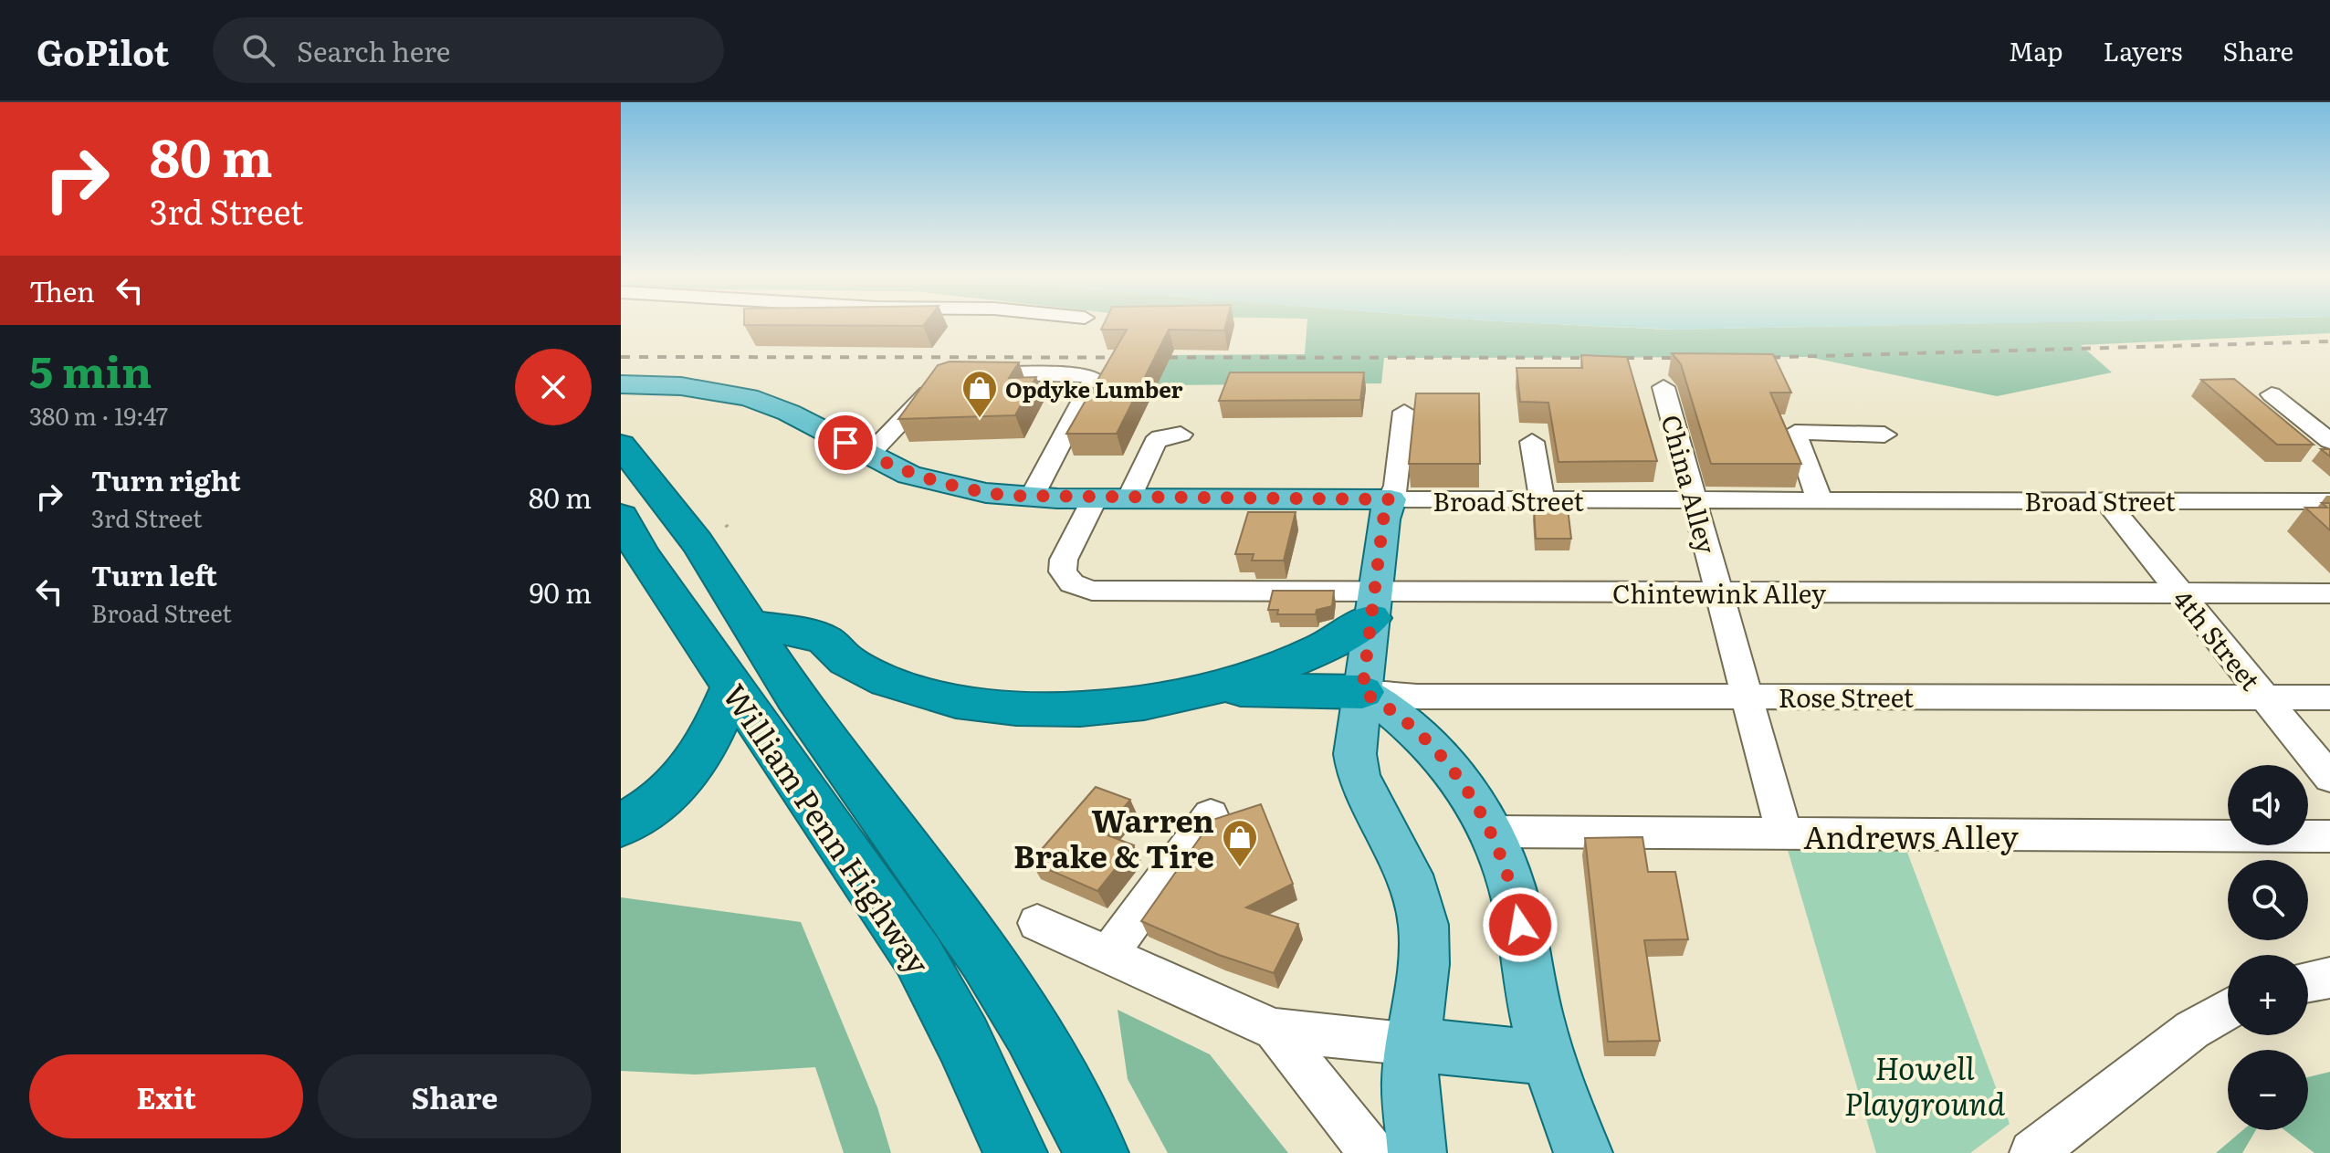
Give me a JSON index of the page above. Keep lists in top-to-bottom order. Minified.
{"streets":{"highway":["William Penn Highway"],"main road":["Broad Street"],"street":["China Alley","Chintewink Alley","4th Street","Rose Street","Andrews Alley"]},"crossings":[["China Alley","Broad Street"],["China Alley","Chintewink Alley"],["China Alley","Rose Street"],["China Alley","Andrews Alley"],["Broad Street","Chintewink Alley"],["Broad Street","4th Street"],["Chintewink Alley","4th Street"],["4th Street","Rose Street"]],"parks":["Howell Playground"],"places":{"shop":["Opdyke Lumber","Warren Brake & Tire"]},"page":{"header":"GoPilot","search":"Search here","nav":["Map","Layers","Share"],"turn":["80 m","3rd Street"],"then":"Then","heading":["5 min","380 m · 19:47"],"list":[{"name":"Turn right","note":"3rd Street","value":"80 m"},{"name":"Turn left","note":"Broad Street","value":"90 m"}],"map_buttons":["+","−"],"buttons":["Exit","Share"]}}
